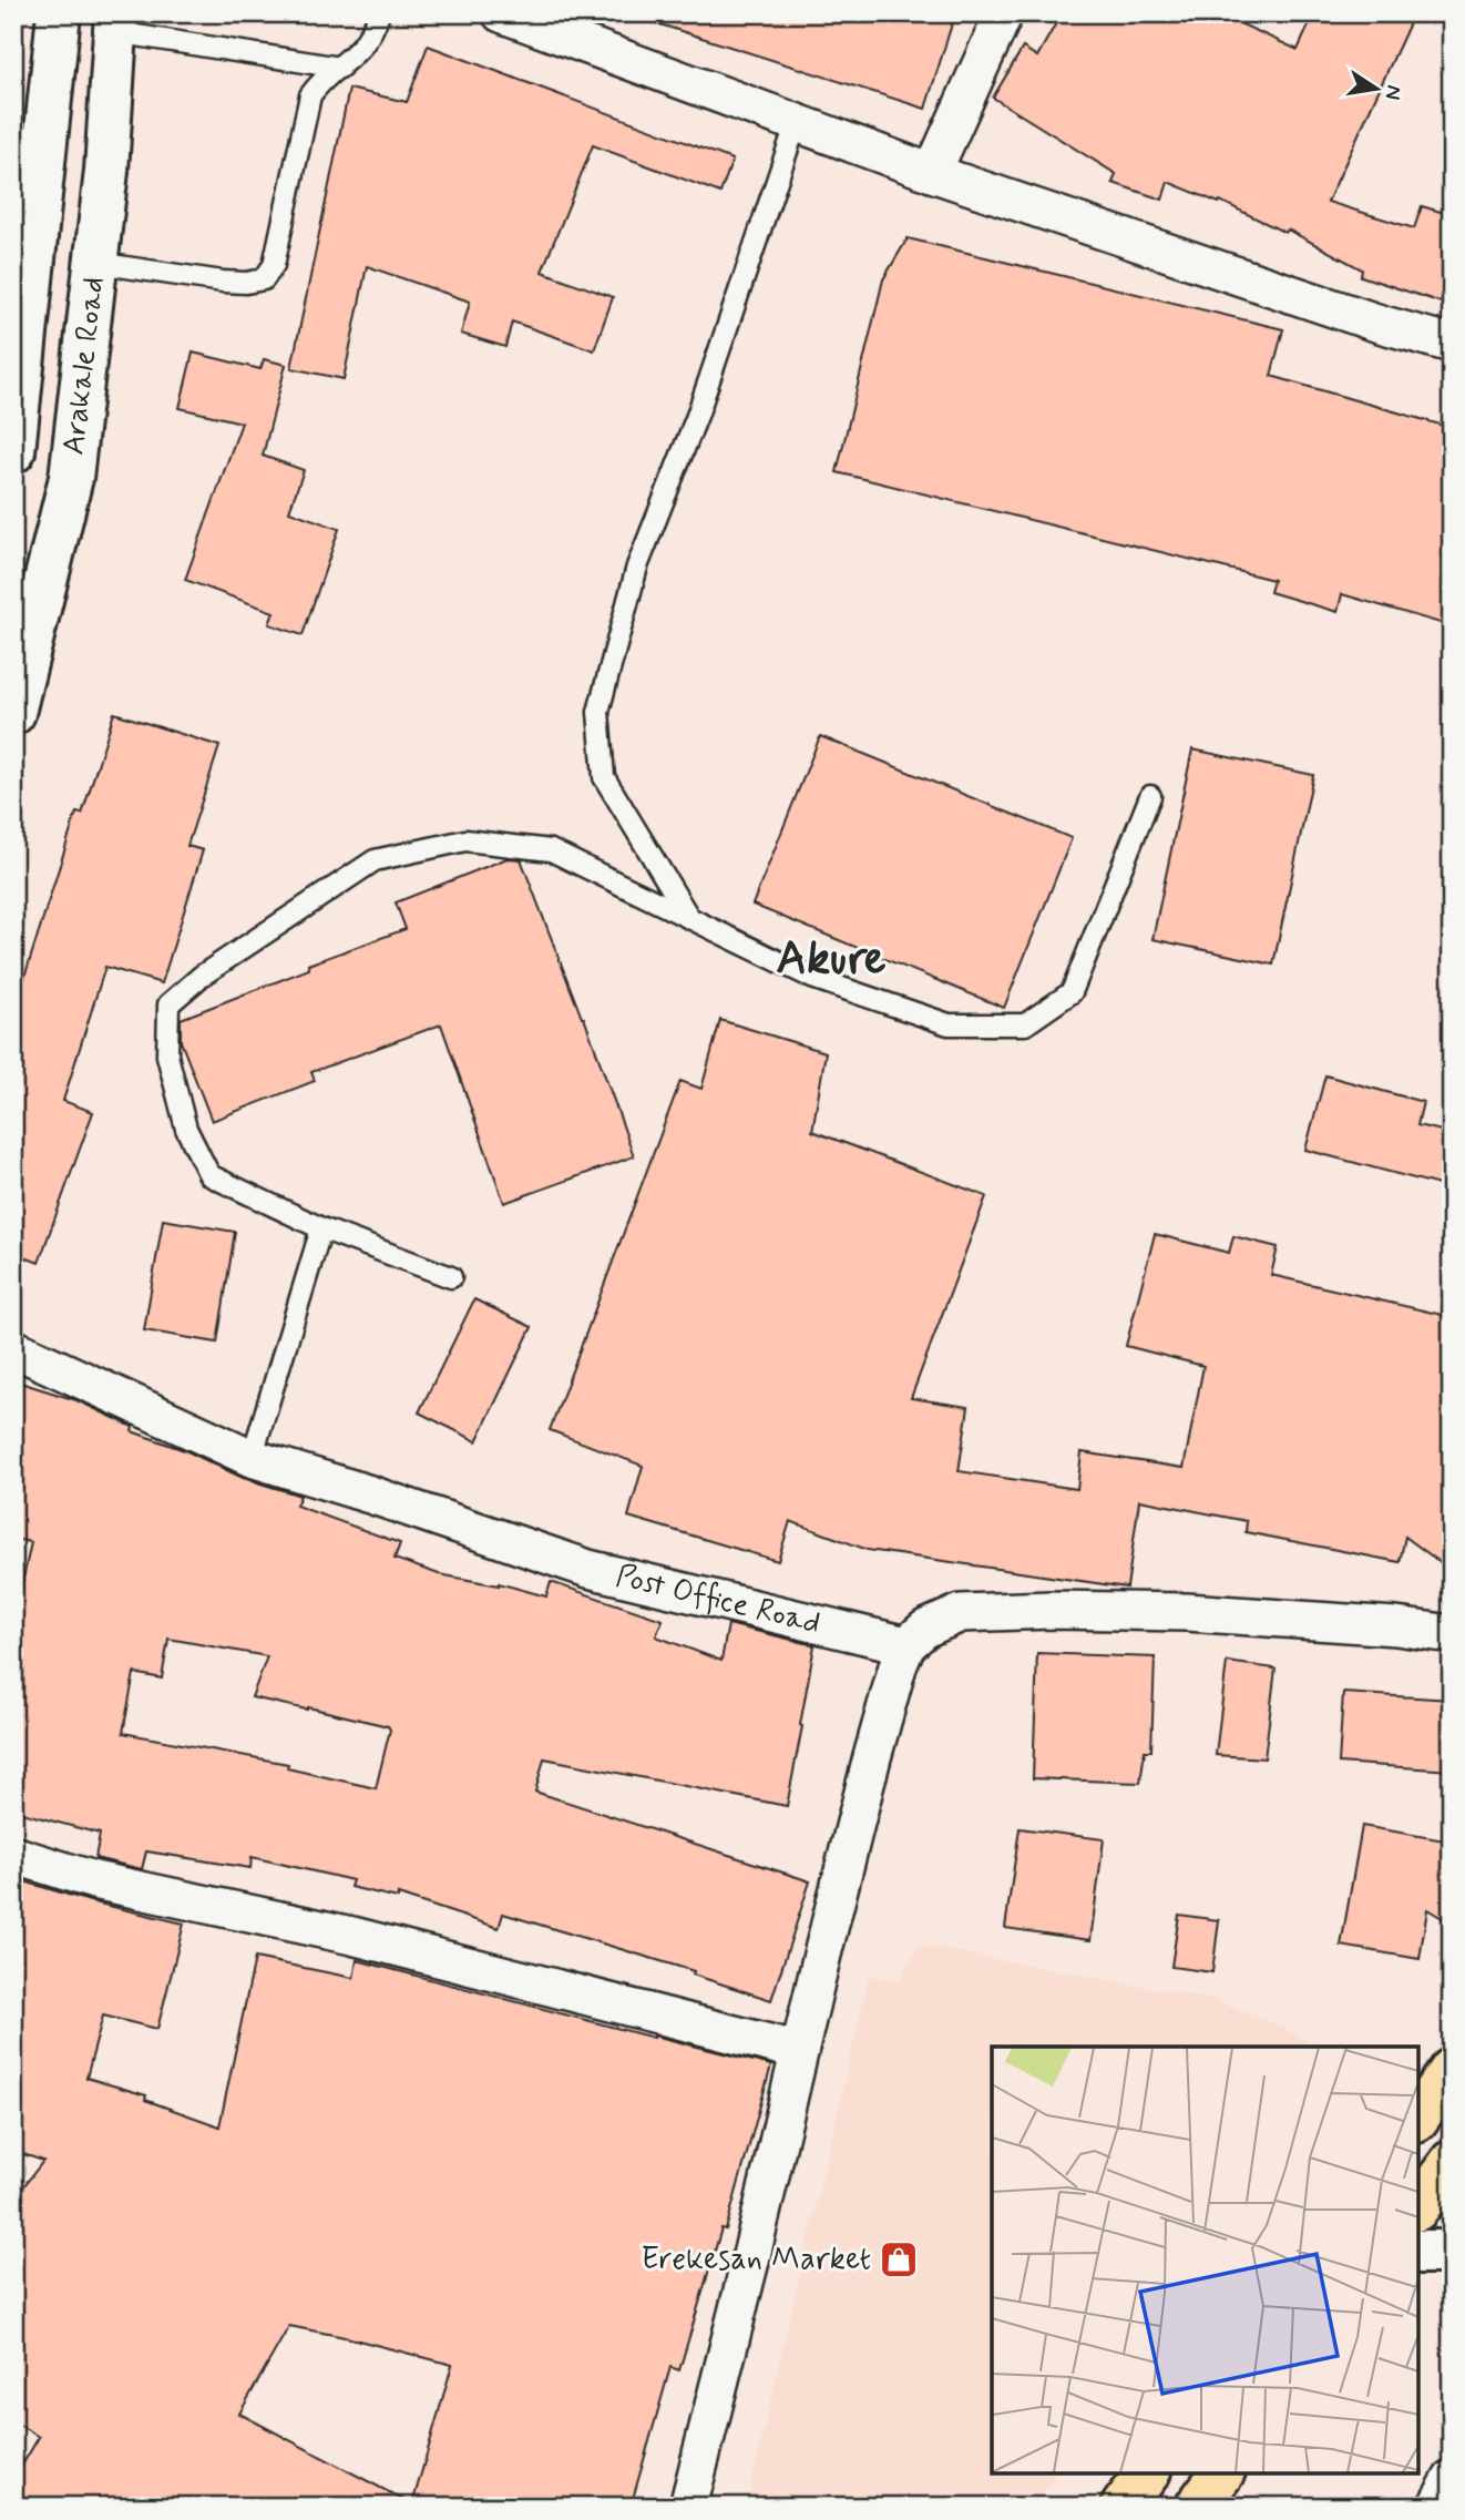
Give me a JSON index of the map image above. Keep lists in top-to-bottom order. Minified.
{"streets":{"main road":["Arakale Road"],"street":["Post Office Road"]},"districts":["Akure"],"places":{"shop":["Erekesan Market"]},"north":"right"}
